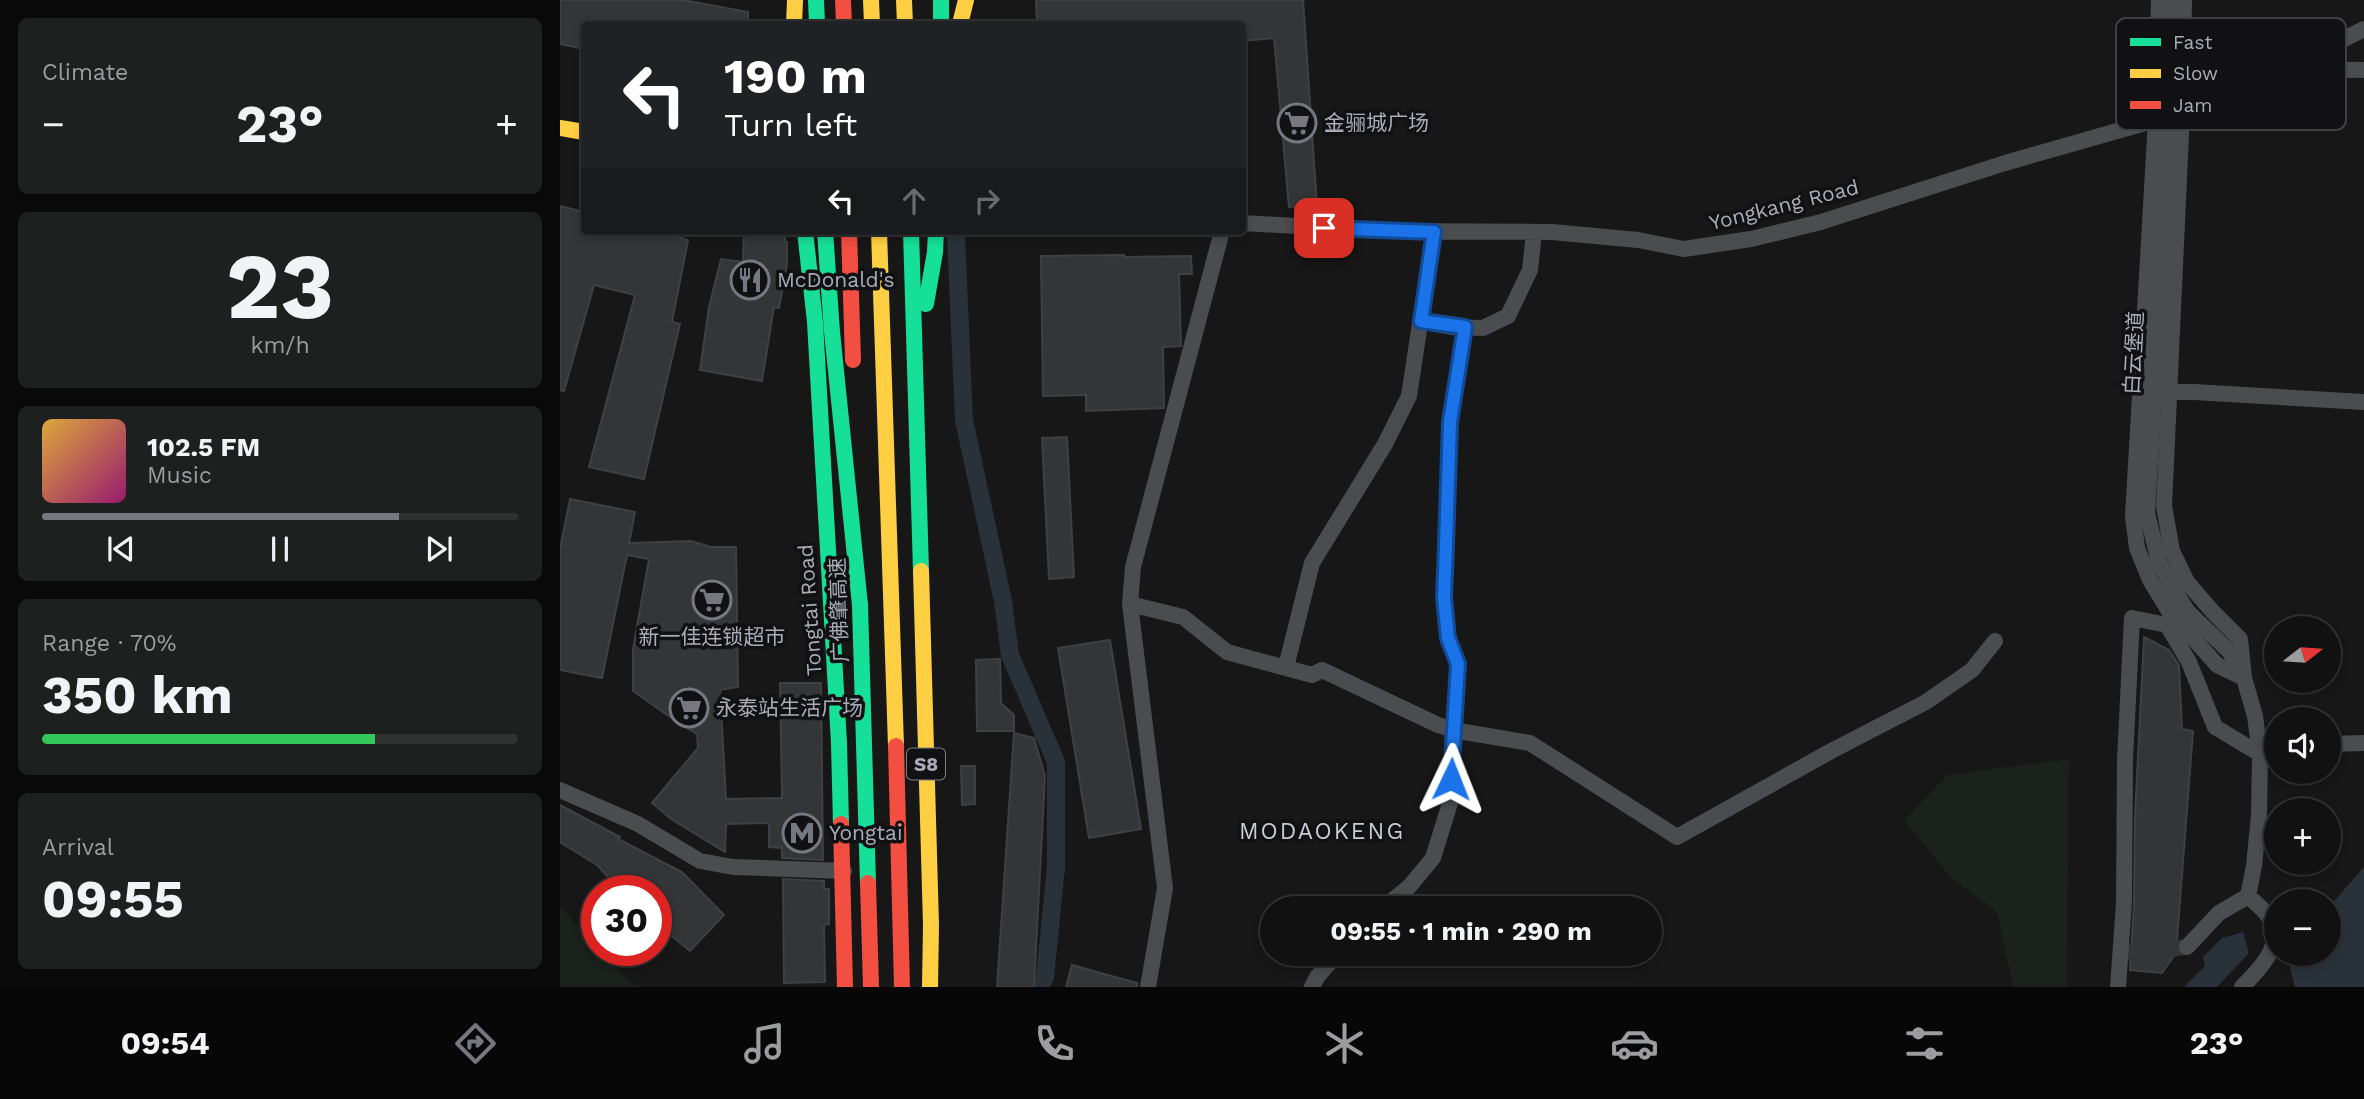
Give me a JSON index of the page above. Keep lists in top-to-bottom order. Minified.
{"streets":{"main road":["Tongtai Road","广佛肇高速","S8"],"street":["Yongkang Road","白云堡道"]},"districts":["MODAOKENG"],"places":{"supermarket":["金骊城广场","新一佳连锁超市","永泰站生活广场"],"restaurant":["McDonald's"],"metro station":["Yongtai"]},"legend":["Fast","Slow","Jam"],"north":"right","page":{"tile":["Climate",["23","km/h"],["Range · 70%","350 km"],["Arrival","09:55"]],"turn":["190 m","Turn left"],"heat":["−","23°","+"],"song":["102.5 FM","Music"],"map_buttons":["+","−"],"limit":"30","trip":"09:55 · 1 min · 290 m","tabs":["09:54","23°"]}}
